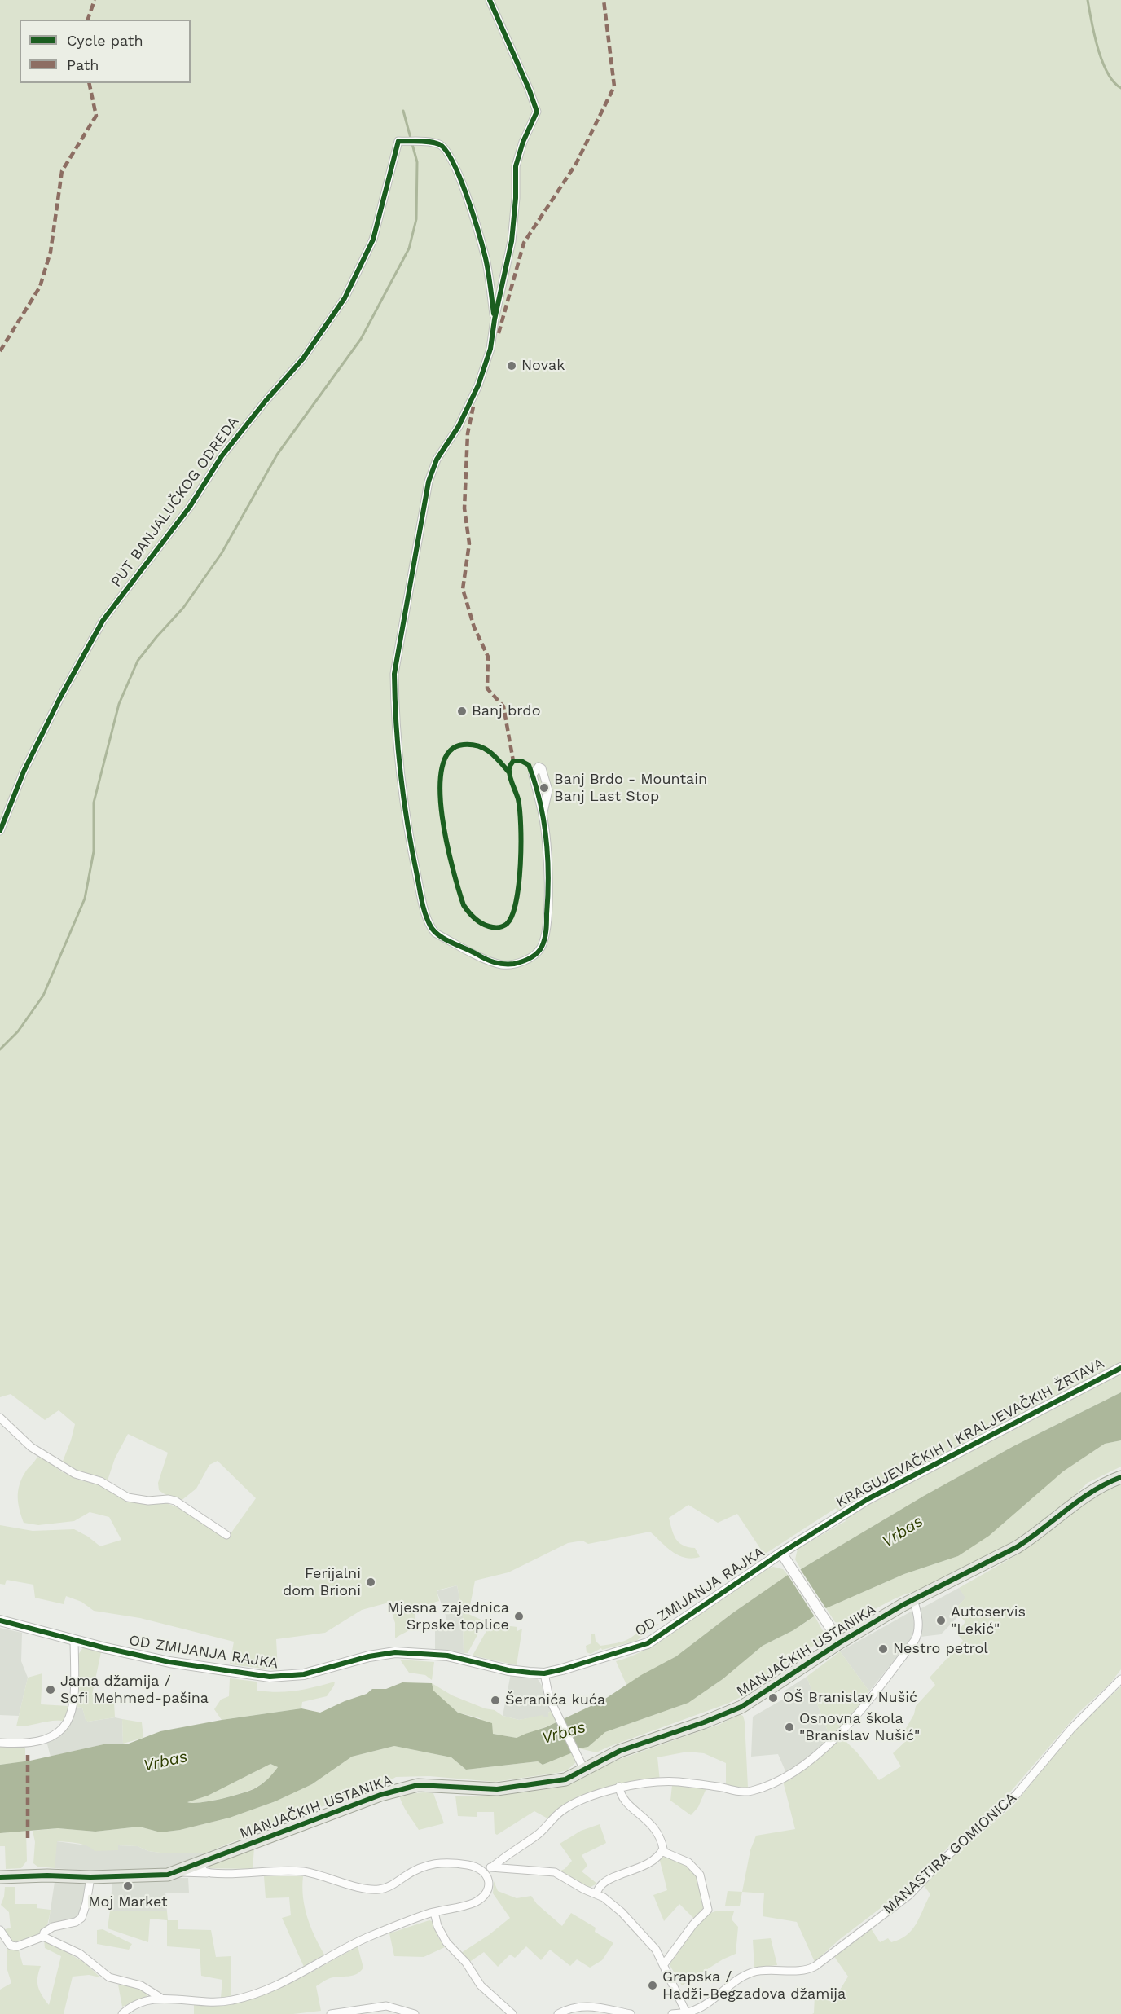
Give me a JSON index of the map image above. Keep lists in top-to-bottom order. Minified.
{"streets":{"main road":["MANJAČKIH USTANIKA"],"street":["PUT BANJALUČKOG ODREDA","KRAGUJEVAČKIH I KRALJEVAČKIH ŽRTAVA","OD ZMIJANJA RAJKA","MANASTIRA GOMIONICA"]},"crossings":[["KRAGUJEVAČKIH I KRALJEVAČKIH ŽRTAVA","OD ZMIJANJA RAJKA"]],"water":["Vrbas"],"places":["Novak","Banj brdo","Banj Brdo - Mountain Banj Last Stop","Ferijalni dom Brioni","Mjesna zajednica Srpske toplice","Autoservis \"Lekić\"","Nestro petrol","Jama džamija / Sofi Mehmed-pašina","OŠ Branislav Nušić","Šeranića kuća","Osnovna škola \"Branislav Nušić\"","Moj Market","Grapska / Hadži-Begzadova džamija"],"legend":["Cycle path","Path"]}
